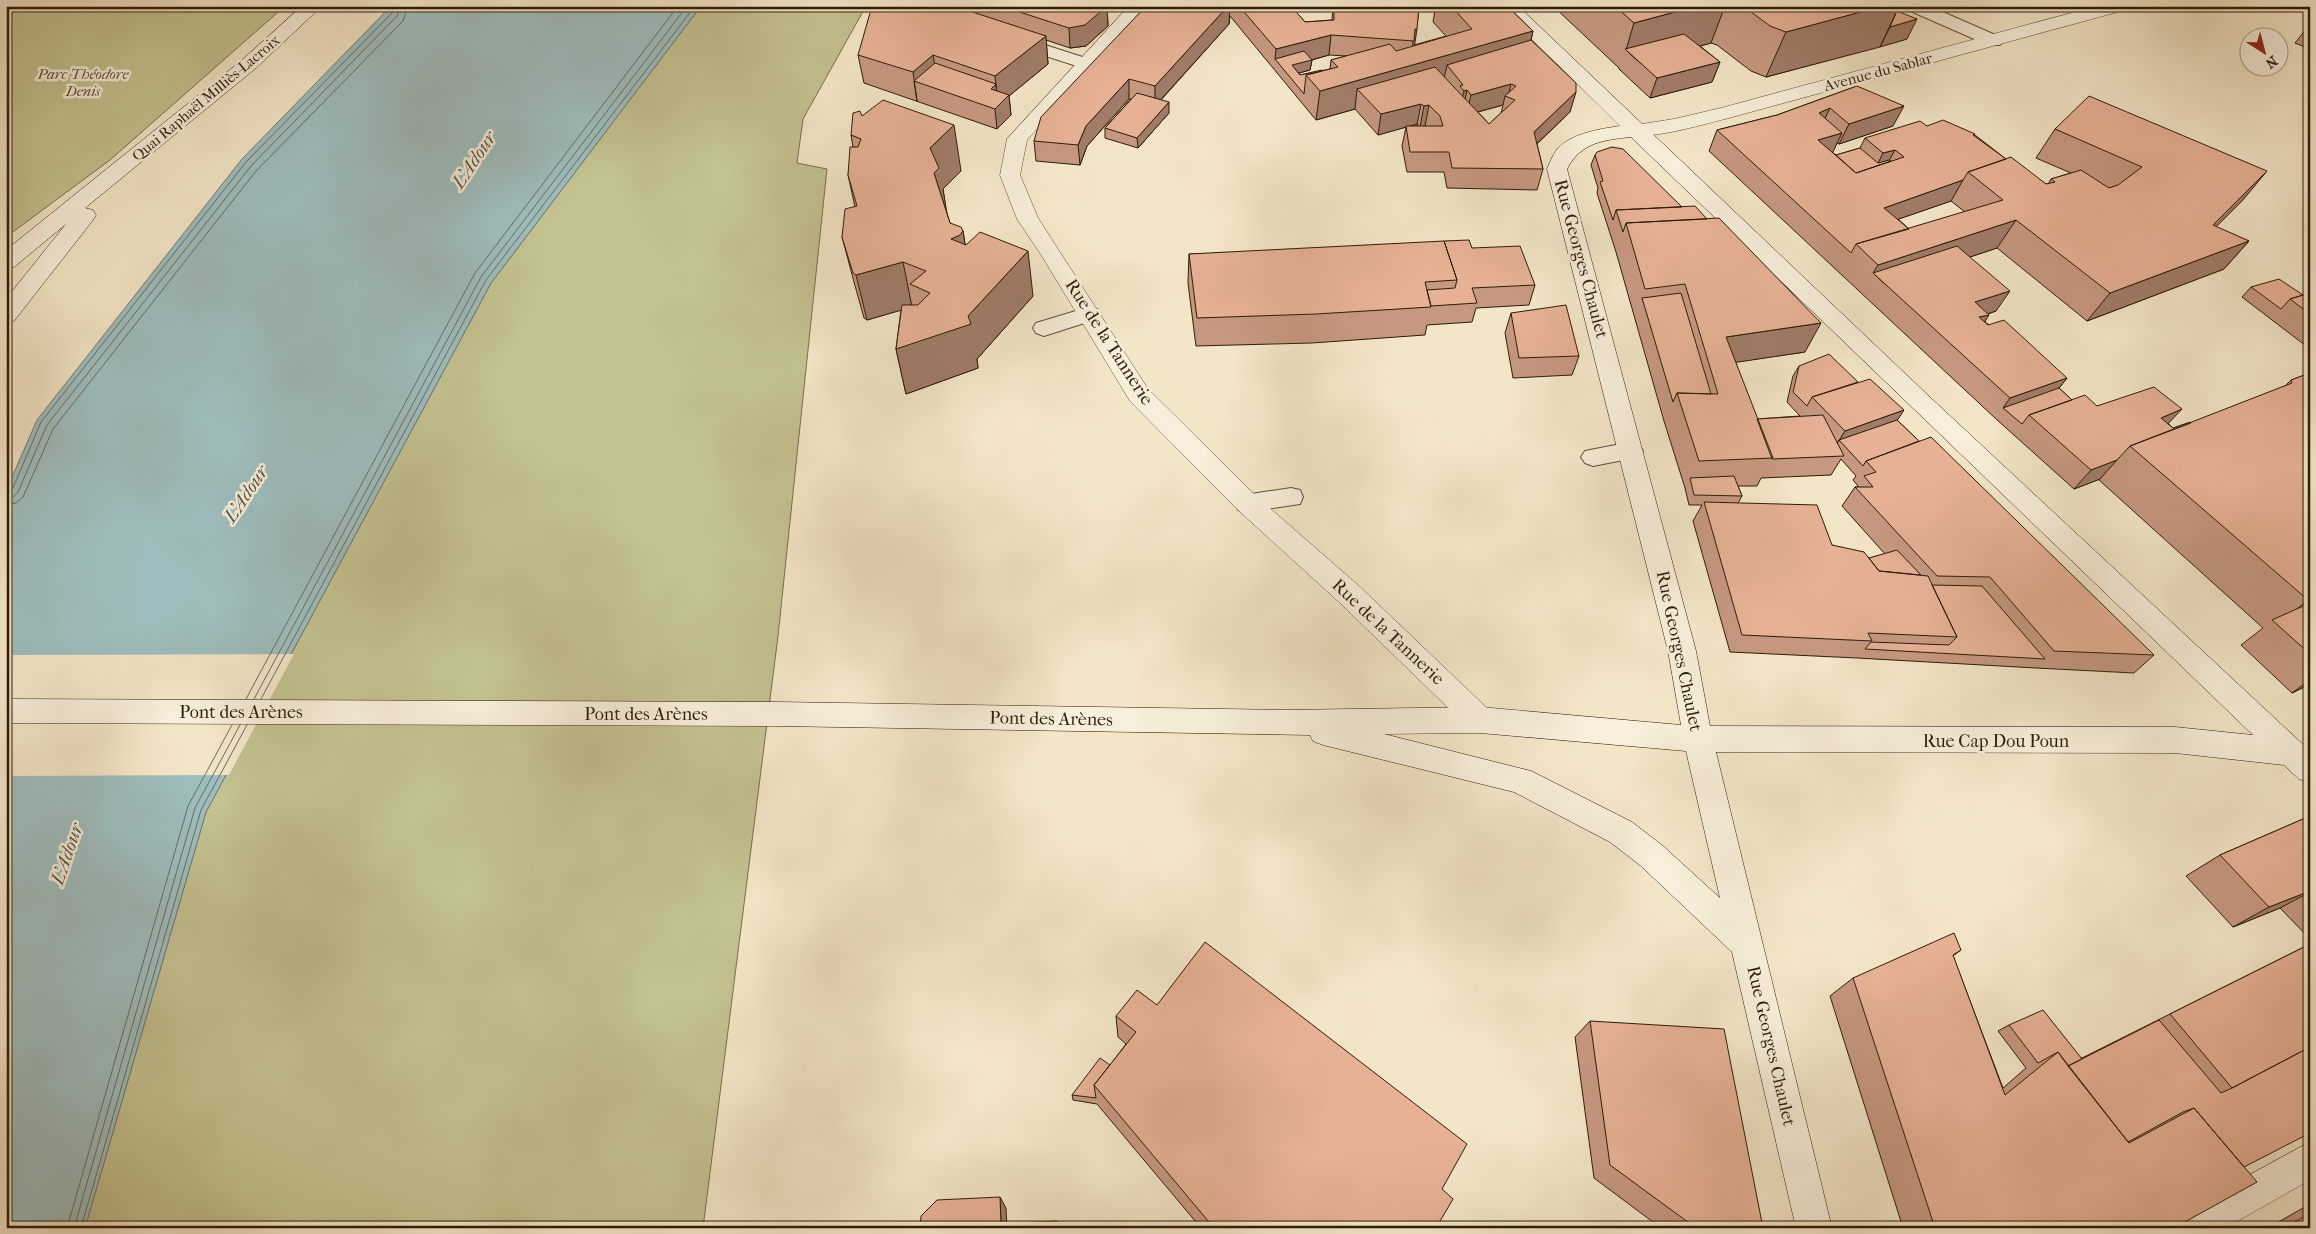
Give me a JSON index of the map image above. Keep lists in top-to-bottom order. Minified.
{"streets":{"main road":["Avenue du Sablar","Quai Raphaël Milliès-Lacroix","Rue Georges Chaulet","Rue de la Tannerie","Pont des Arènes","Rue Cap Dou Poun"]},"crossings":[["Avenue du Sablar","Rue Georges Chaulet"],["Rue Georges Chaulet","Rue Cap Dou Poun"],["Rue de la Tannerie","Rue Cap Dou Poun"],["Pont des Arènes","Rue Cap Dou Poun"]],"water":["L'Adour"],"parks":["Parc Théodore Denis"],"north":"bottom right"}
